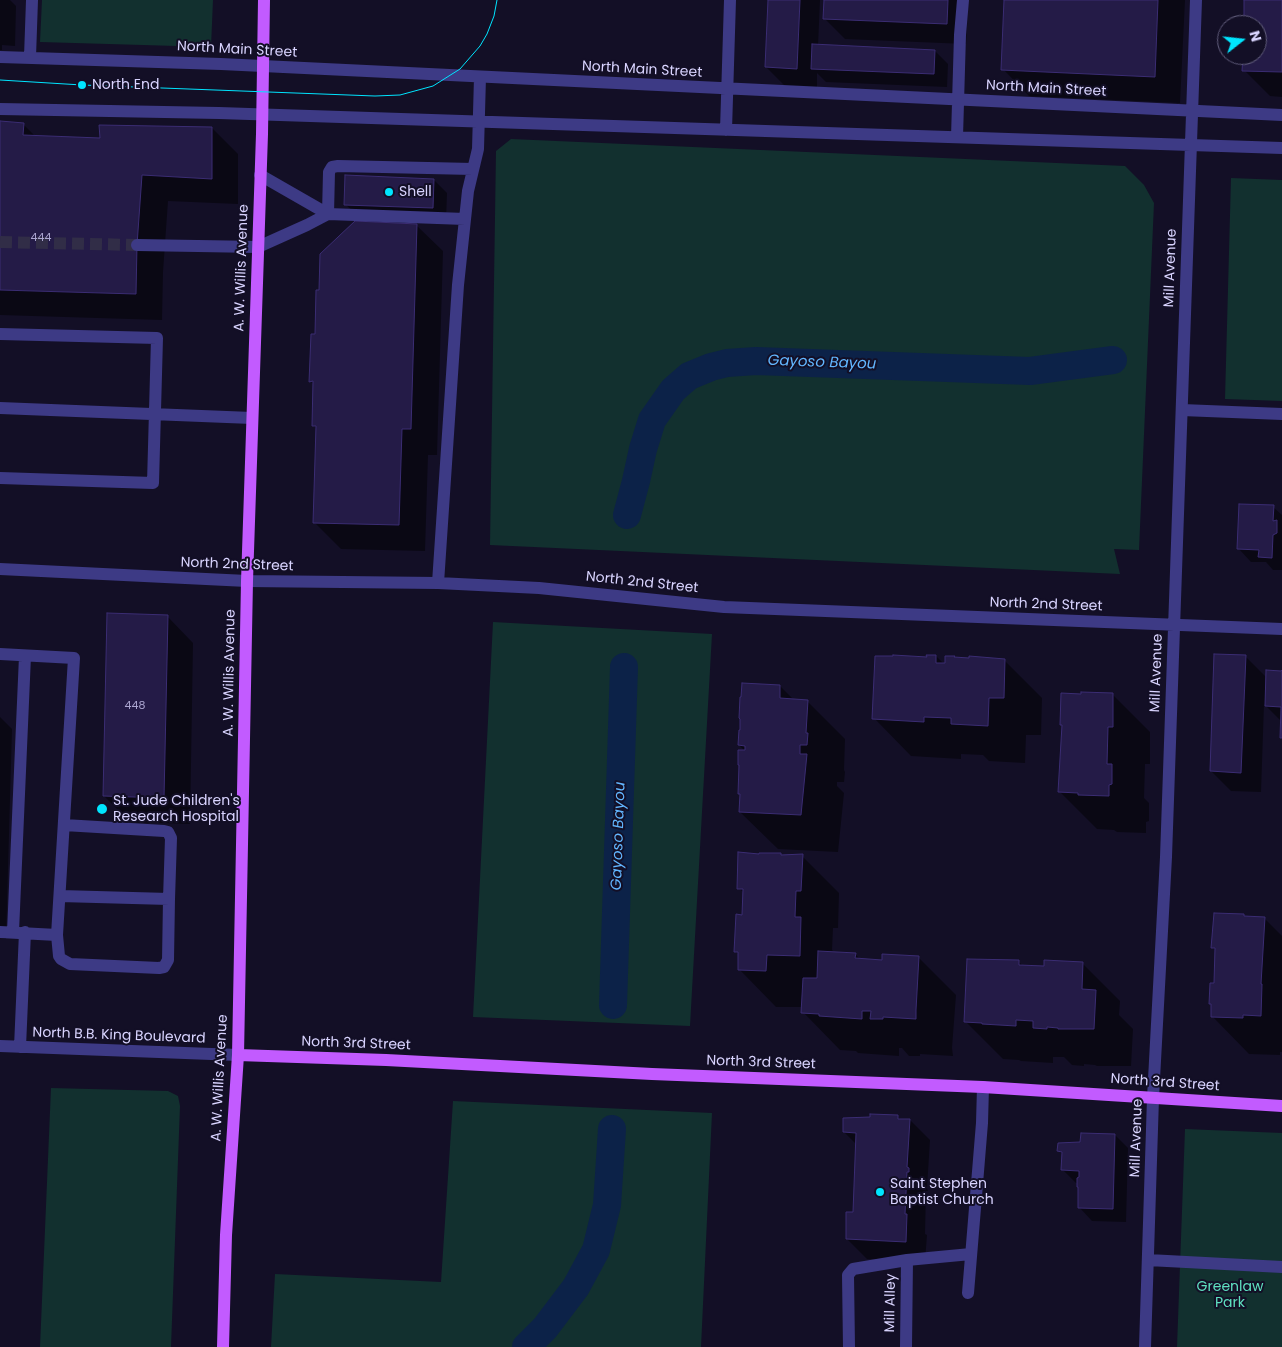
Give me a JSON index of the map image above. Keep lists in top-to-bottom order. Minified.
{"streets":{"main road":["A. W. Willis Avenue","North 3rd Street"],"street":["North Main Street","Mill Avenue","North 2nd Street","North B.B. King Boulevard","Mill Alley"]},"crossings":[["North Main Street","A. W. Willis Avenue"],["North Main Street","Mill Avenue"],["A. W. Willis Avenue","North 2nd Street"],["A. W. Willis Avenue","North B.B. King Boulevard"],["A. W. Willis Avenue","North 3rd Street"],["Mill Avenue","North 2nd Street"],["Mill Avenue","North 3rd Street"],["North B.B. King Boulevard","North 3rd Street"]],"water":["Gayoso Bayou"],"parks":["Greenlaw Park"],"places":["North End","Shell","St. Jude Children's Research Hospital","Saint Stephen Baptist Church"],"house_numbers":["444","448"],"north":"right"}
